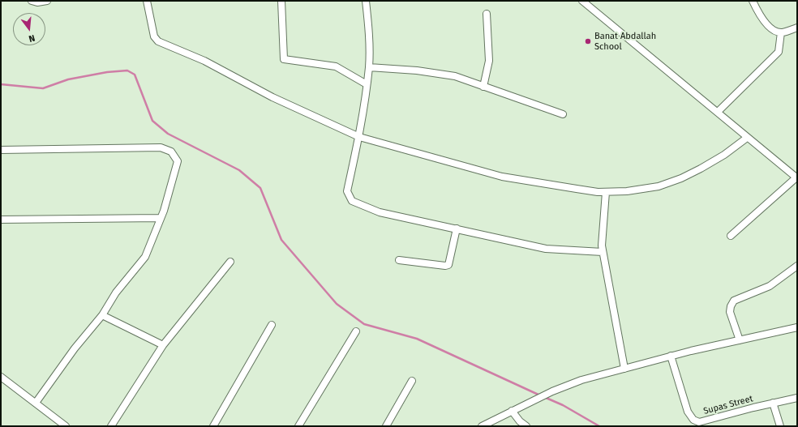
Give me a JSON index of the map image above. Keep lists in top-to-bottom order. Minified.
{"streets":{"street":["Supas Street"]},"places":["Banat Abdallah School"],"north":"bottom"}
